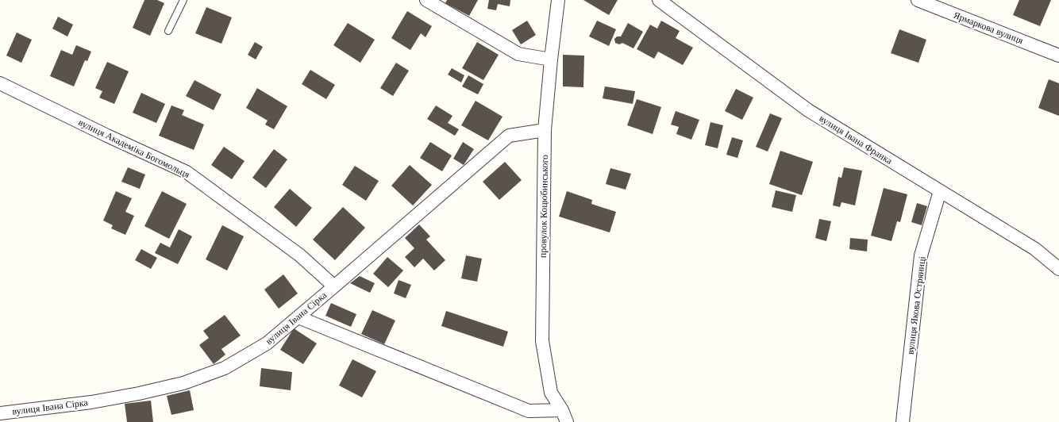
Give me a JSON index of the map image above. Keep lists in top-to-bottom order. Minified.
{"streets":{"street":["Ярмаркова вулиця","вулиця Івана Франка","вулиця Академіка Богомольця","провулок Коцюбинського","вулиця Якова Остряниці","вулиця Івана Сірка"]},"crossings":[["вулиця Івана Франка","вулиця Якова Остряниці"],["вулиця Академіка Богомольця","вулиця Івана Сірка"],["провулок Коцюбинського","вулиця Івана Сірка"]]}
